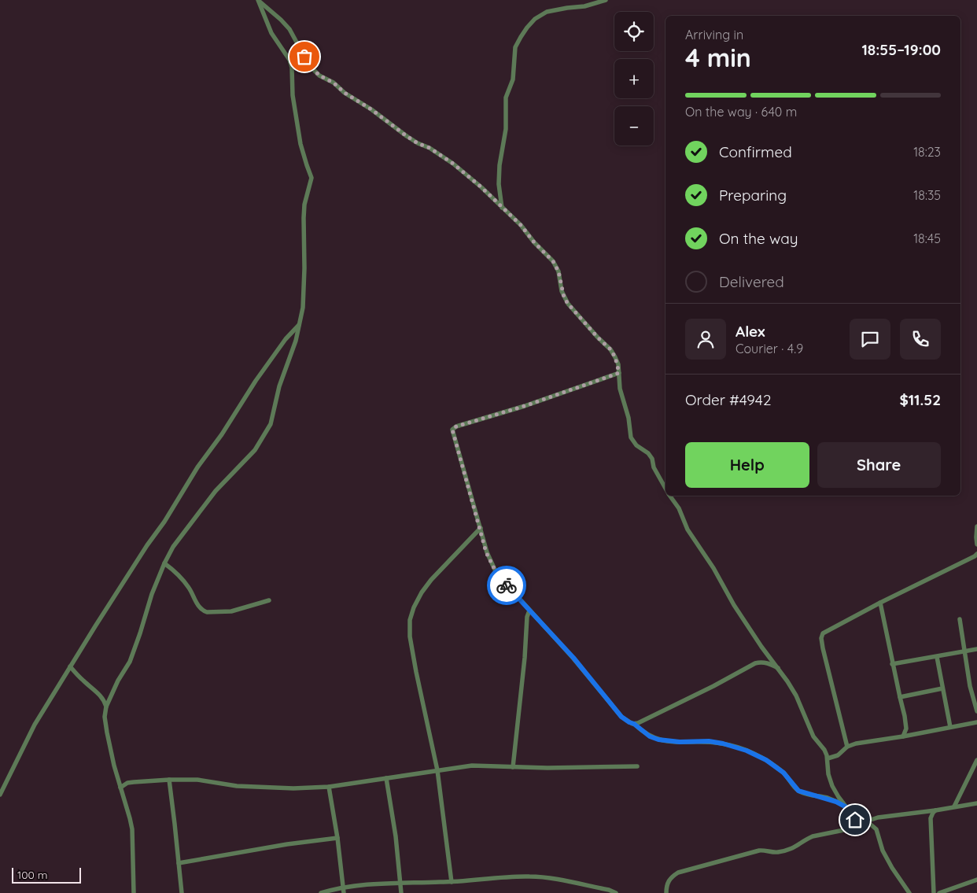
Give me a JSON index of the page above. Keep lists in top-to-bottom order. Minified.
{"scale_bar":"100 m","page":{"map_buttons":["+","−"],"heading":["4 min","Arriving in","18:55–19:00"],"panel":["Alex","Courier · 4.9","Order #4942","$11.52"],"bar":"On the way · 640 m","list":[["Confirmed","18:23"],["Preparing","18:35"],["On the way","18:45"],"Delivered"],"buttons":["Help","Share"],"scale":"100 m"}}
